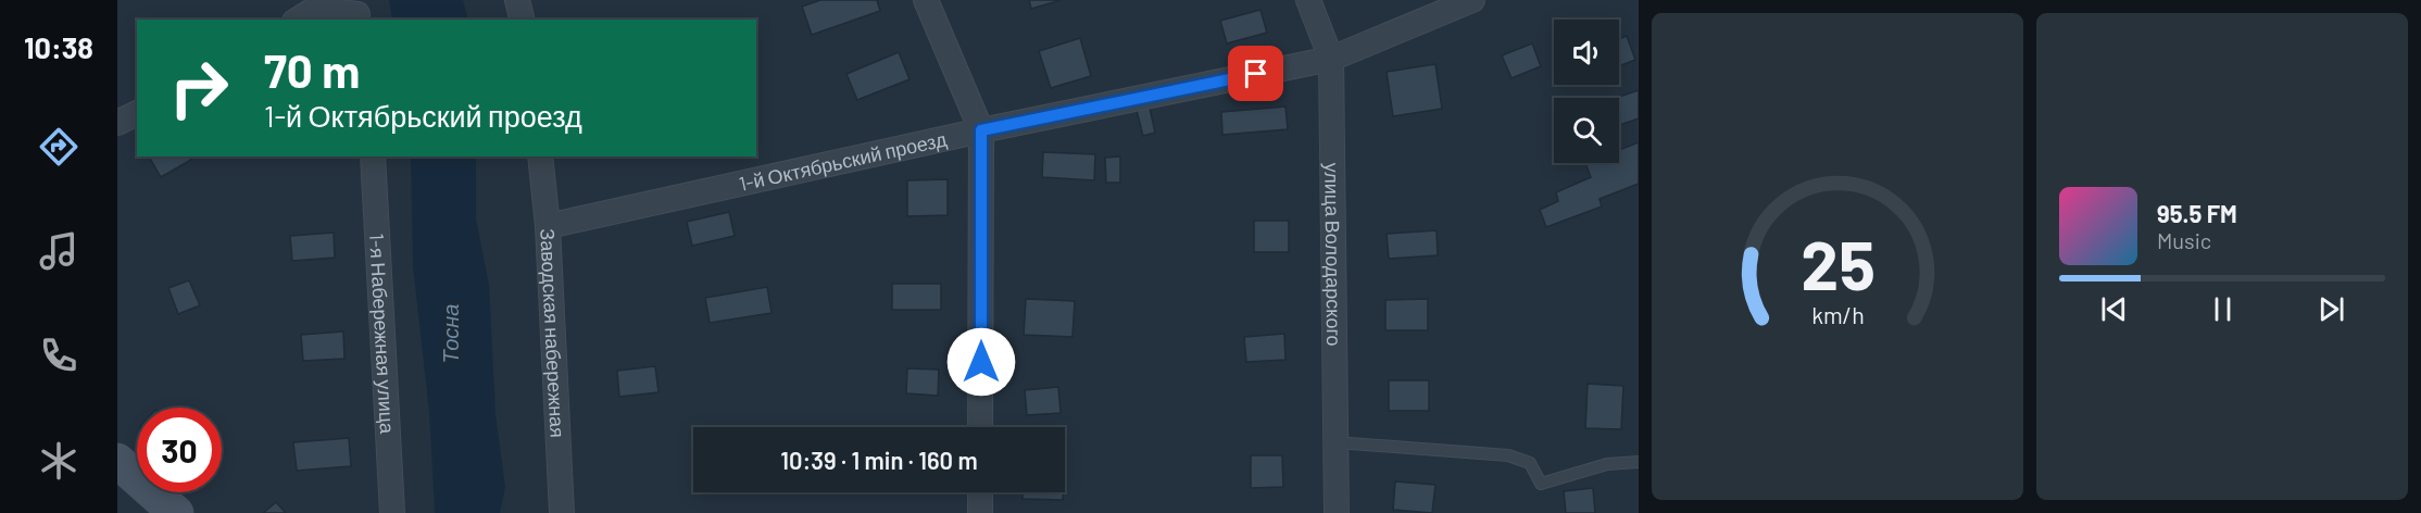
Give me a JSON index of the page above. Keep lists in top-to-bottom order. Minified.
{"streets":{"street":["1-й Октябрьский проезд","улица Володарского","1-я Набережная улица","Заводская набережная"]},"crossings":[["1-й Октябрьский проезд","улица Володарского"],["1-й Октябрьский проезд","Заводская набережная"]],"water":["Тосна"],"page":{"tabs":"10:38","turn":["70 m","1-й Октябрьский проезд"],"song":["95.5 FM","Music"],"limit":"30","trip":"10:39 · 1 min · 160 m","gauge":["25","km/h"]}}
